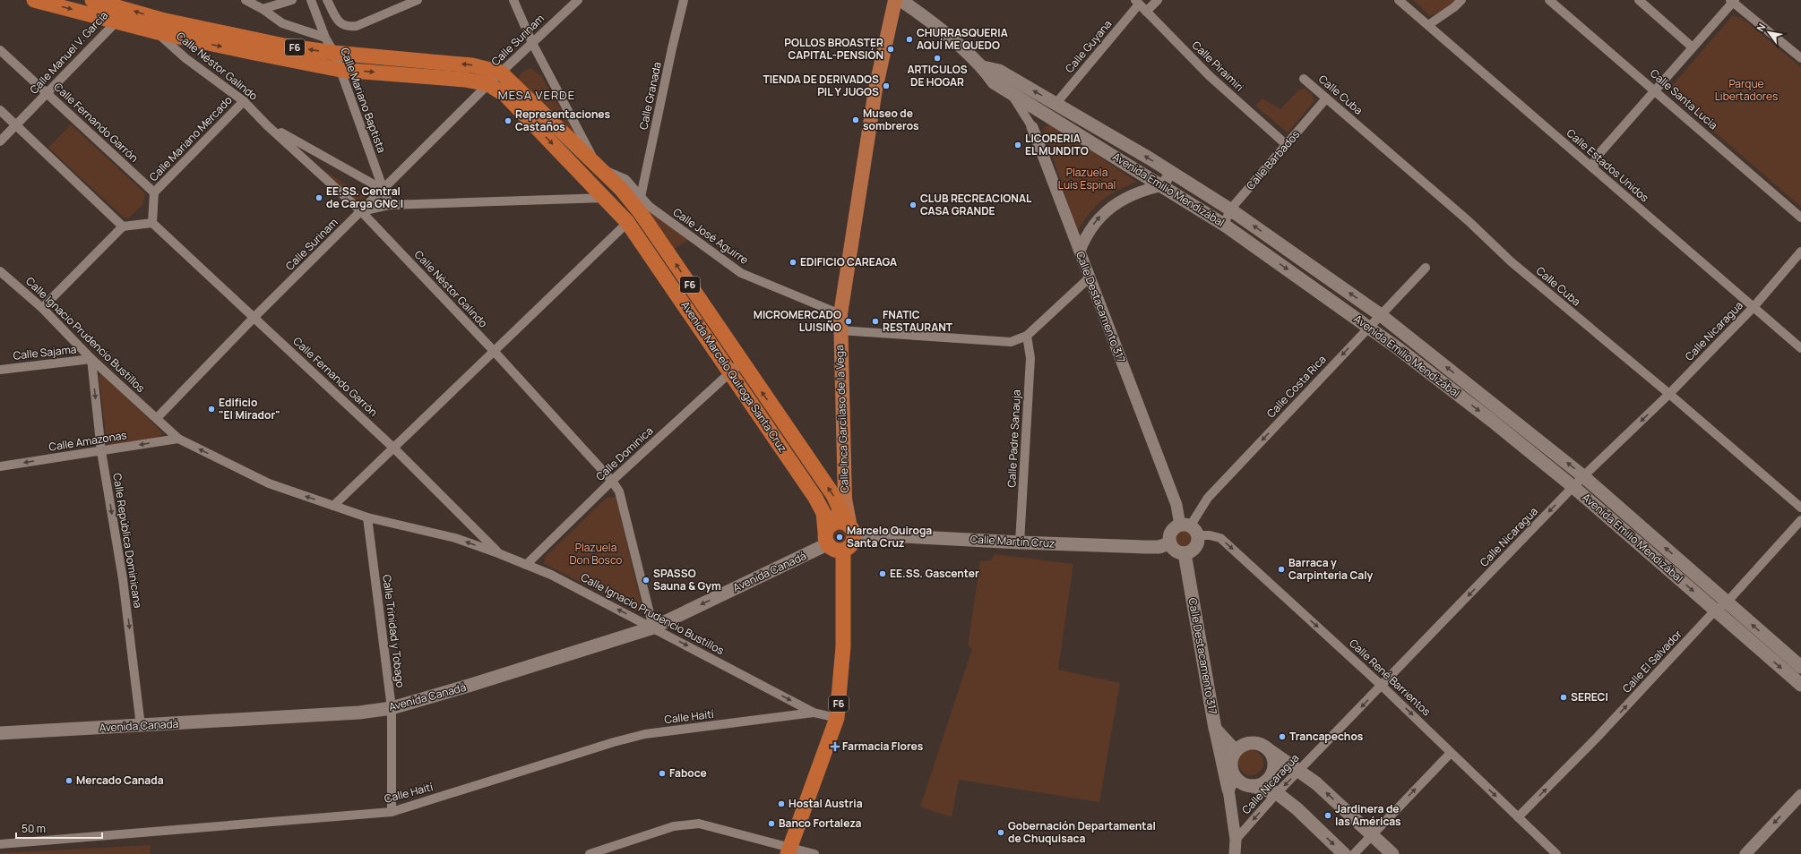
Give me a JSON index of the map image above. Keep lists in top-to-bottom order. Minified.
{"streets":{"highway":["F6","Avenida Marcelo Quiroga Santa Cruz"],"main road":["Avenida Emilio Mendizábal","Calle Destacamento 317","Calle Inca Garcilaso de la Vega","Calle Martín Cruz","Avenida Canadá"],"street":["Calle Surinam","Calle Guyana","Calle Manuel V. García","Calle Néstor Galindo","Calle Piraimiri","Calle Cuba","Calle Granada","Calle Santa Lucia","Calle Mariano Baptista","Calle Fernando Garrón","Calle Mariano Mercado","Calle Barbados","Calle Estados Unidos","Calle José Aguirre","Calle Nicaragua","Calle Ignacio Prudencio Bustillos","Calle Sajama","Calle Costa Rica","Calle Padre Sanauja","Calle Amazonas","Calle Dominica","Calle República Dominicana","Calle Trinidad y Tobago","Calle El Salvador","Calle René Barrientos","Calle Haití"]},"crossings":[["Calle Surinam","Calle Néstor Galindo"],["Calle Surinam","Calle Mariano Baptista"],["Calle Surinam","Calle Fernando Garrón"],["Calle Surinam","Calle Ignacio Prudencio Bustillos"],["Calle Surinam","Avenida Marcelo Quiroga Santa Cruz"],["Calle Guyana","Calle Piraimiri"],["Calle Guyana","Avenida Emilio Mendizábal"],["F6","Calle Ignacio Prudencio Bustillos"],["F6","Avenida Marcelo Quiroga Santa Cruz"],["F6","Calle Martín Cruz"],["F6","Avenida Canadá"],["Calle Manuel V. García","Calle Fernando Garrón"],["Calle Manuel V. García","Avenida Marcelo Quiroga Santa Cruz"],["Calle Néstor Galindo","Calle Mariano Mercado"],["Calle Néstor Galindo","Calle Ignacio Prudencio Bustillos"],["Calle Néstor Galindo","Avenida Marcelo Quiroga Santa Cruz"],["Calle Néstor Galindo","Calle Dominica"],["Calle Néstor Galindo","Avenida Canadá"],["Calle Piraimiri","Calle Barbados"],["Calle Cuba","Calle Barbados"],["Calle Cuba","Calle Nicaragua"],["Calle Granada","Calle José Aguirre"],["Calle Mariano Baptista","Avenida Marcelo Quiroga Santa Cruz"],["Calle Fernando Garrón","Calle Mariano Mercado"],["Calle Fernando Garrón","Calle Ignacio Prudencio Bustillos"],["Calle Barbados","Avenida Emilio Mendizábal"],["Calle Estados Unidos","Calle Nicaragua"],["Avenida Emilio Mendizábal","Calle Destacamento 317"],["Avenida Emilio Mendizábal","Calle Nicaragua"],["Avenida Emilio Mendizábal","Calle Costa Rica"],["Avenida Emilio Mendizábal","Calle El Salvador"],["Calle José Aguirre","Avenida Marcelo Quiroga Santa Cruz"],["Calle José Aguirre","Calle Inca Garcilaso de la Vega"],["Calle Destacamento 317","Calle Costa Rica"],["Calle Destacamento 317","Calle Martín Cruz"],["Calle Destacamento 317","Calle René Barrientos"],["Calle Nicaragua","Calle René Barrientos"],["Calle Ignacio Prudencio Bustillos","Calle Sajama"],["Calle Ignacio Prudencio Bustillos","Calle Amazonas"],["Calle Ignacio Prudencio Bustillos","Calle Dominica"],["Calle Ignacio Prudencio Bustillos","Calle República Dominicana"],["Calle Ignacio Prudencio Bustillos","Avenida Canadá"],["Calle Ignacio Prudencio Bustillos","Calle Trinidad y Tobago"],["Calle Ignacio Prudencio Bustillos","Calle Haití"],["Calle Sajama","Calle República Dominicana"],["Avenida Marcelo Quiroga Santa Cruz","Calle Inca Garcilaso de la Vega"],["Avenida Marcelo Quiroga Santa Cruz","Calle Dominica"],["Avenida Marcelo Quiroga Santa Cruz","Calle Martín Cruz"],["Avenida Marcelo Quiroga Santa Cruz","Avenida Canadá"],["Calle Costa Rica","Calle Martín Cruz"],["Calle Costa Rica","Calle René Barrientos"],["Calle Padre Sanauja","Calle Martín Cruz"],["Calle Amazonas","Calle República Dominicana"],["Calle República Dominicana","Avenida Canadá"],["Calle Martín Cruz","Avenida Canadá"],["Calle Martín Cruz","Calle René Barrientos"],["Avenida Canadá","Calle Trinidad y Tobago"],["Calle Trinidad y Tobago","Calle Haití"],["Calle El Salvador","Calle René Barrientos"]],"one_way":["Calle Nicaragua","Calle Costa Rica","Calle Amazonas","Calle República Dominicana","Calle El Salvador","Calle René Barrientos"],"districts":["MESA VERDE"],"parks":["Parque Libertadores","Plazuela Luis Espinal","Plazuela Don Bosco"],"places":{"other":["CHURRASQUERIA AQUÍ ME QUEDO","POLLOS BROASTER CAPITAL-PENSIÓN","ARTICULOS DE HOGAR","TIENDA DE DERIVADOS PIL Y JUGOS","Museo de sombreros","Representaciones Castaños","LICORERIA EL MUNDITO","EE.SS. Central de Carga GNC I","CLUB RECREACIONAL CASA GRANDE","EDIFICIO CAREAGA","MICROMERCADO LUISIÑO","FNATIC RESTAURANT","Edificio \"El Mirador\"","Marcelo Quiroga Santa Cruz","Barraca y Carpinteria Caly","EE.SS. Gascenter","SPASSO Sauna & Gym","SERECI","Trancapechos","Faboce","Mercado Canada","Hostal Austria","Jardinera de las Américas","Banco Fortaleza","Gobernación Departamental de Chuquisaca"],"health":["Farmacia Flores"]},"scale_bar":"50 m","north":"top left"}
